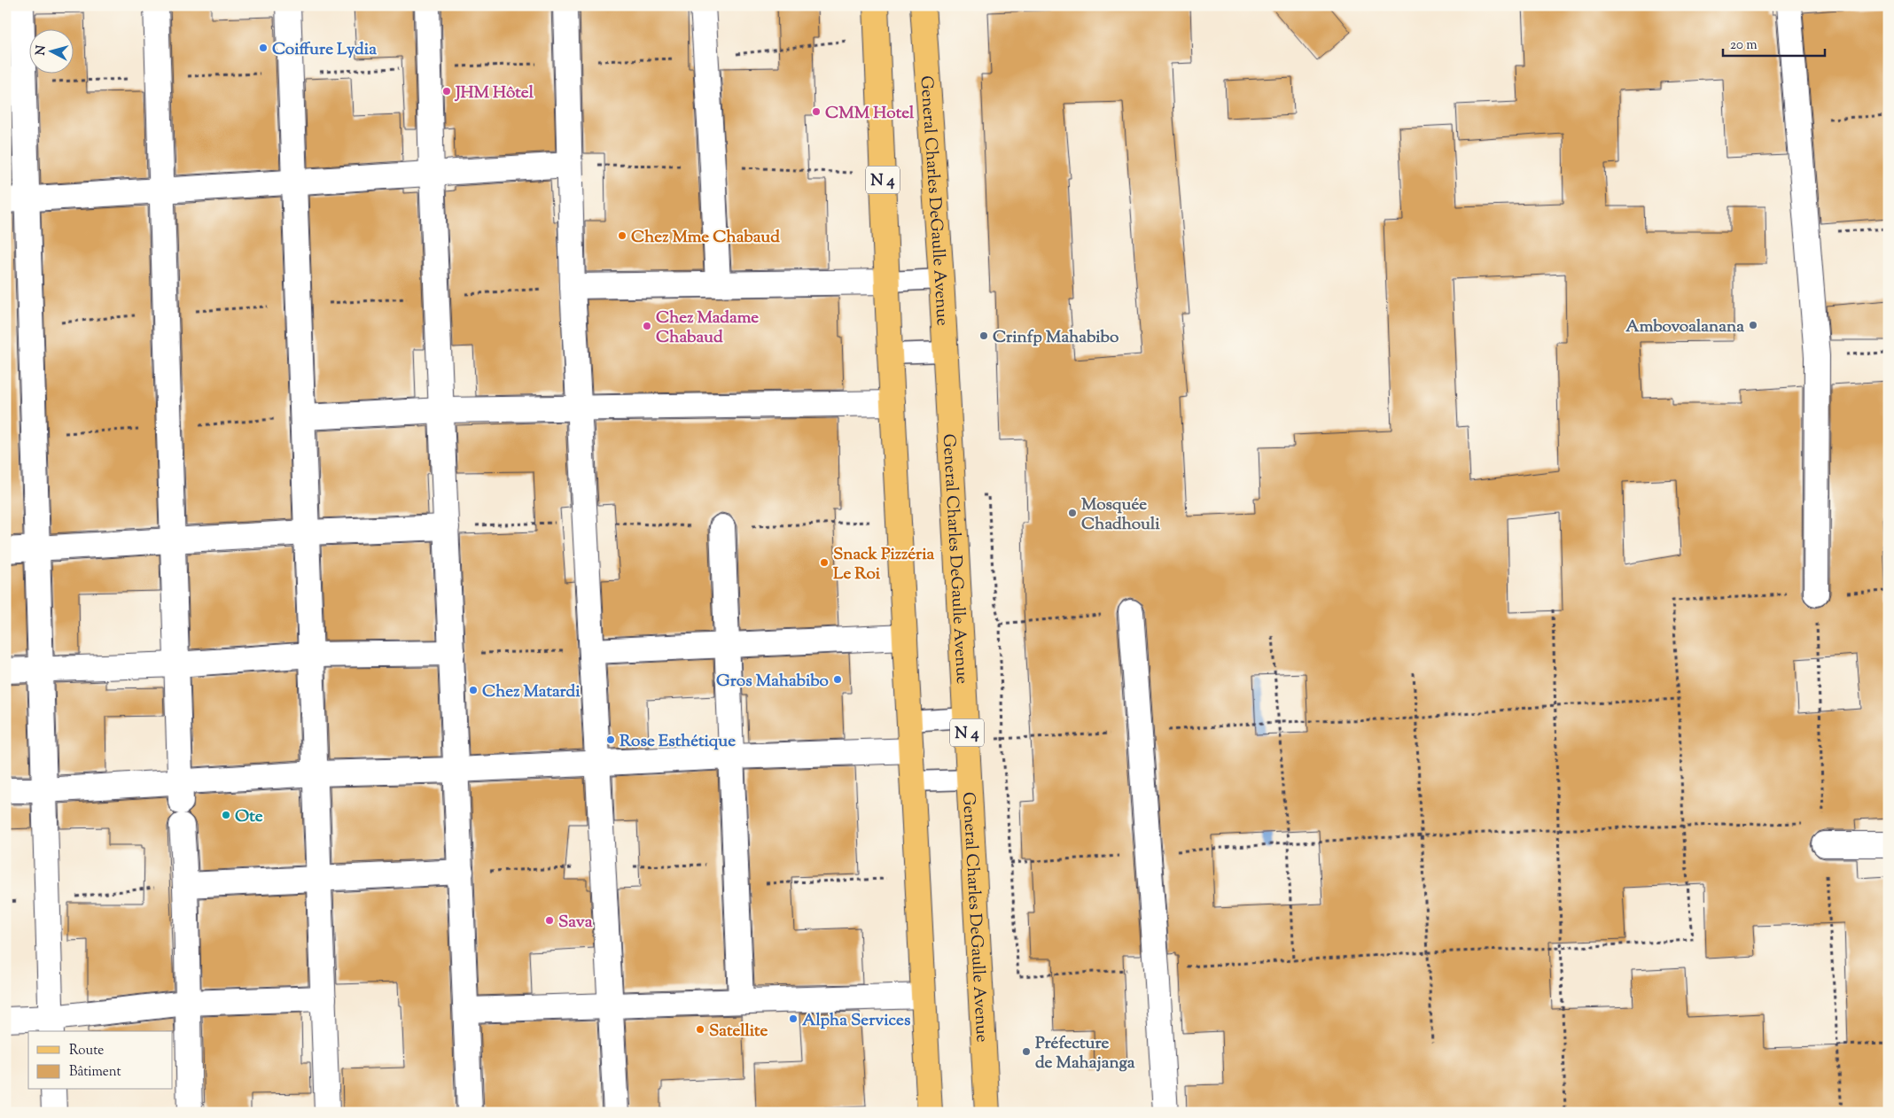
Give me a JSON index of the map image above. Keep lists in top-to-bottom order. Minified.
{"streets":{"main road":["N 4","General Charles DeGaulle Avenue"]},"places":["Coiffure Lydia","JHM Hôtel","CMM Hotel","Chez Mme Chabaud","Ambovoalanana","Chez Madame Chabaud","Crinfp Mahabibo","Mosquée Chadhouli","Snack Pizzéria Le Roi","Gros Mahabibo","Chez Matardi","Rose Esthétique","Ote","Sava","Alpha Services","Satellite","Préfecture de Mahajanga"],"legend":["Route","Bâtiment"],"scale_bar":"20 m","north":"left"}
